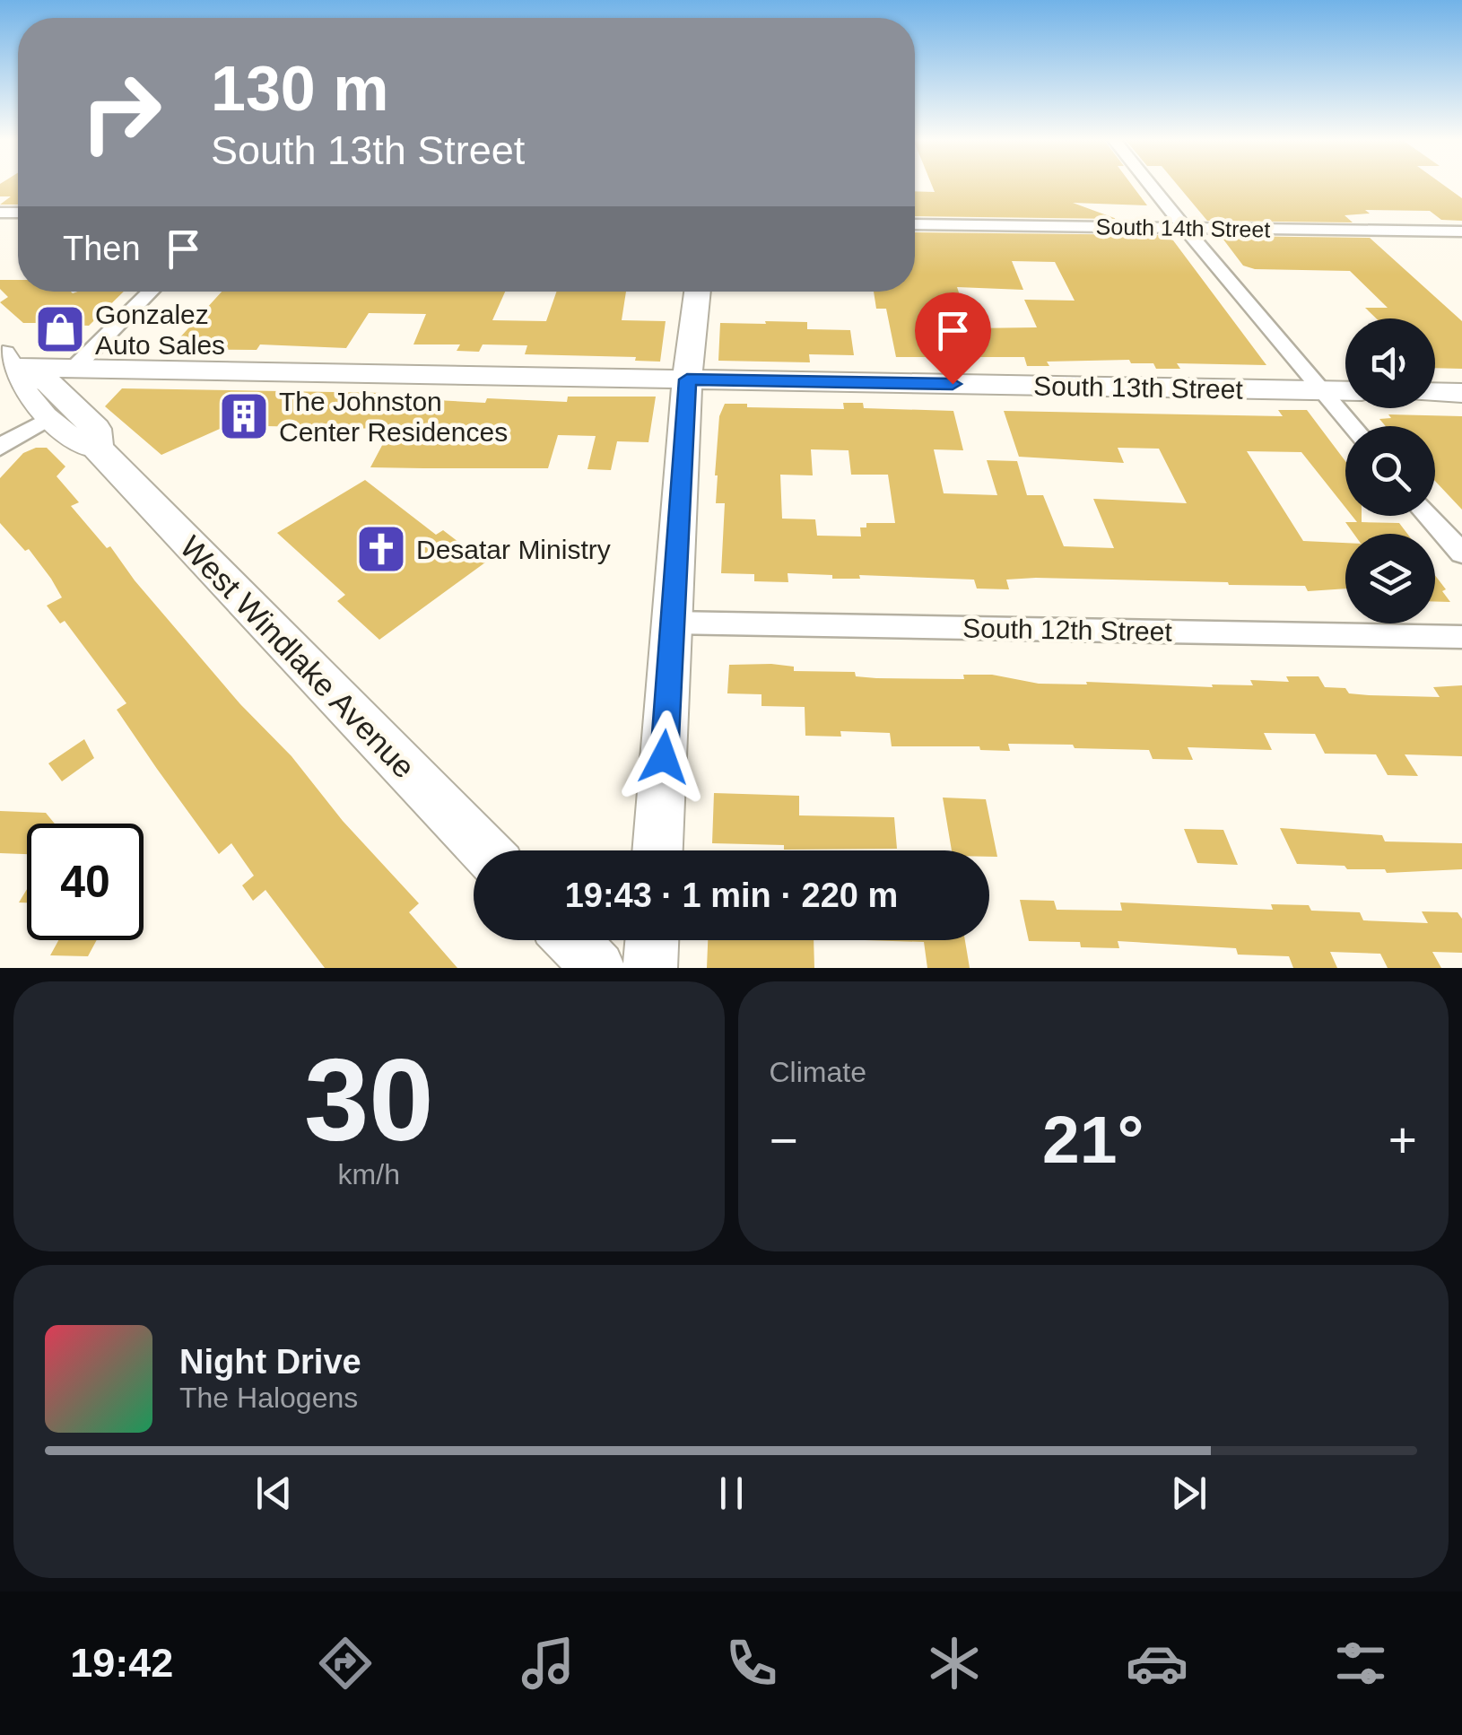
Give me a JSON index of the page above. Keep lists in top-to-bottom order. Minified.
{"streets":{"street":["South 14th Street","South 13th Street","South 12th Street","West Windlake Avenue"]},"crossings":[["South 13th Street","West Windlake Avenue"]],"places":{"shop":["Gonzalez Auto Sales"],"building":["The Johnston Center Residences"],"church":["Desatar Ministry"]},"page":{"turn":["130 m","South 13th Street"],"then":"Then","limit":"40","trip":"19:43 · 1 min · 220 m","tile":[["30","km/h"],"Climate"],"heat":["−","21°","+"],"song":["Night Drive","The Halogens"],"tabs":"19:42"}}
